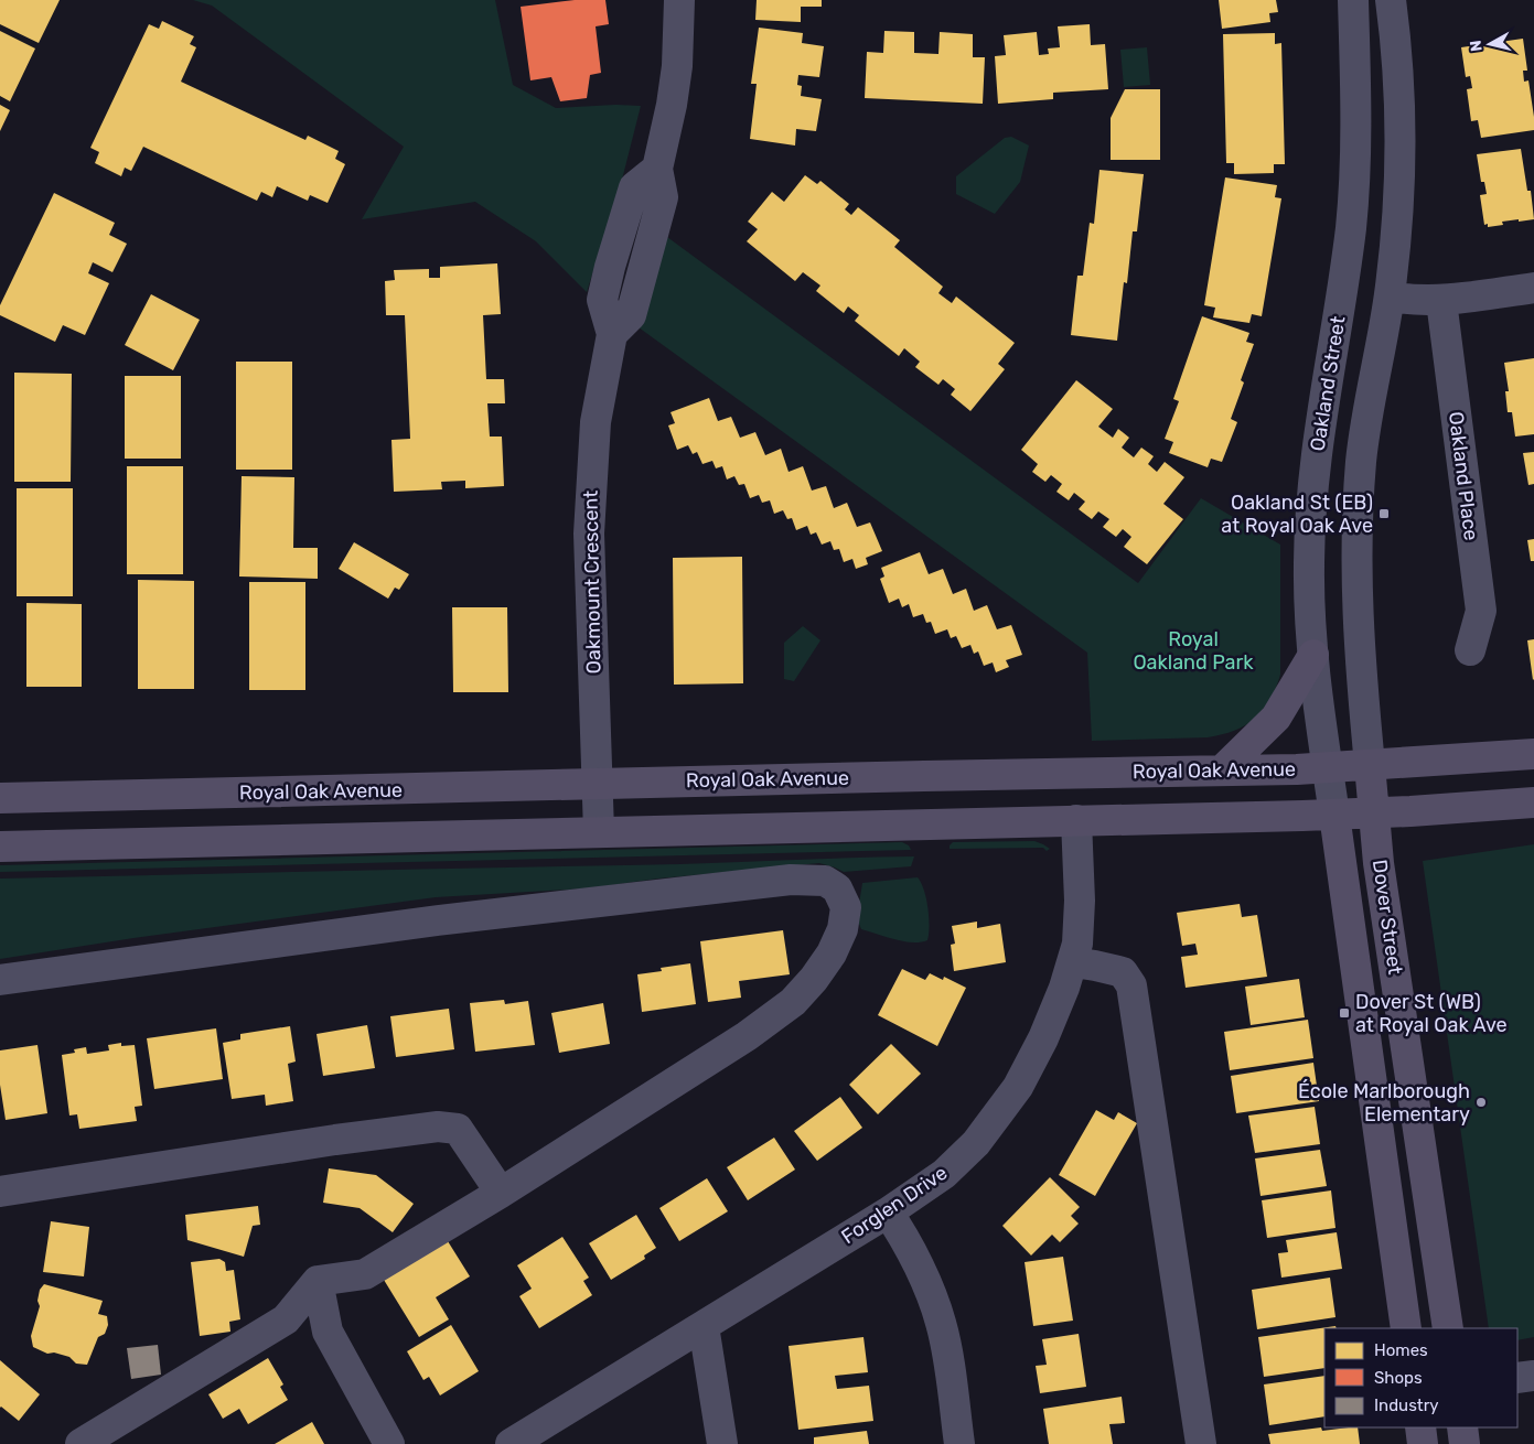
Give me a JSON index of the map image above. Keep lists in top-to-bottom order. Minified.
{"streets":{"main road":["Royal Oak Avenue","Dover Street"],"street":["Oakland Street","Oakland Place","Oakmount Crescent","Forglen Drive"]},"crossings":[["Oakland Street","Royal Oak Avenue"],["Oakland Street","Dover Street"],["Oakmount Crescent","Royal Oak Avenue"],["Royal Oak Avenue","Dover Street"]],"parks":["Royal Oakland Park"],"places":{"transit":["Oakland St (EB) at Royal Oak Ave","Dover St (WB) at Royal Oak Ave"],"other":["École Marlborough Elementary"]},"legend":["Homes","Shops","Industry"],"north":"left"}
